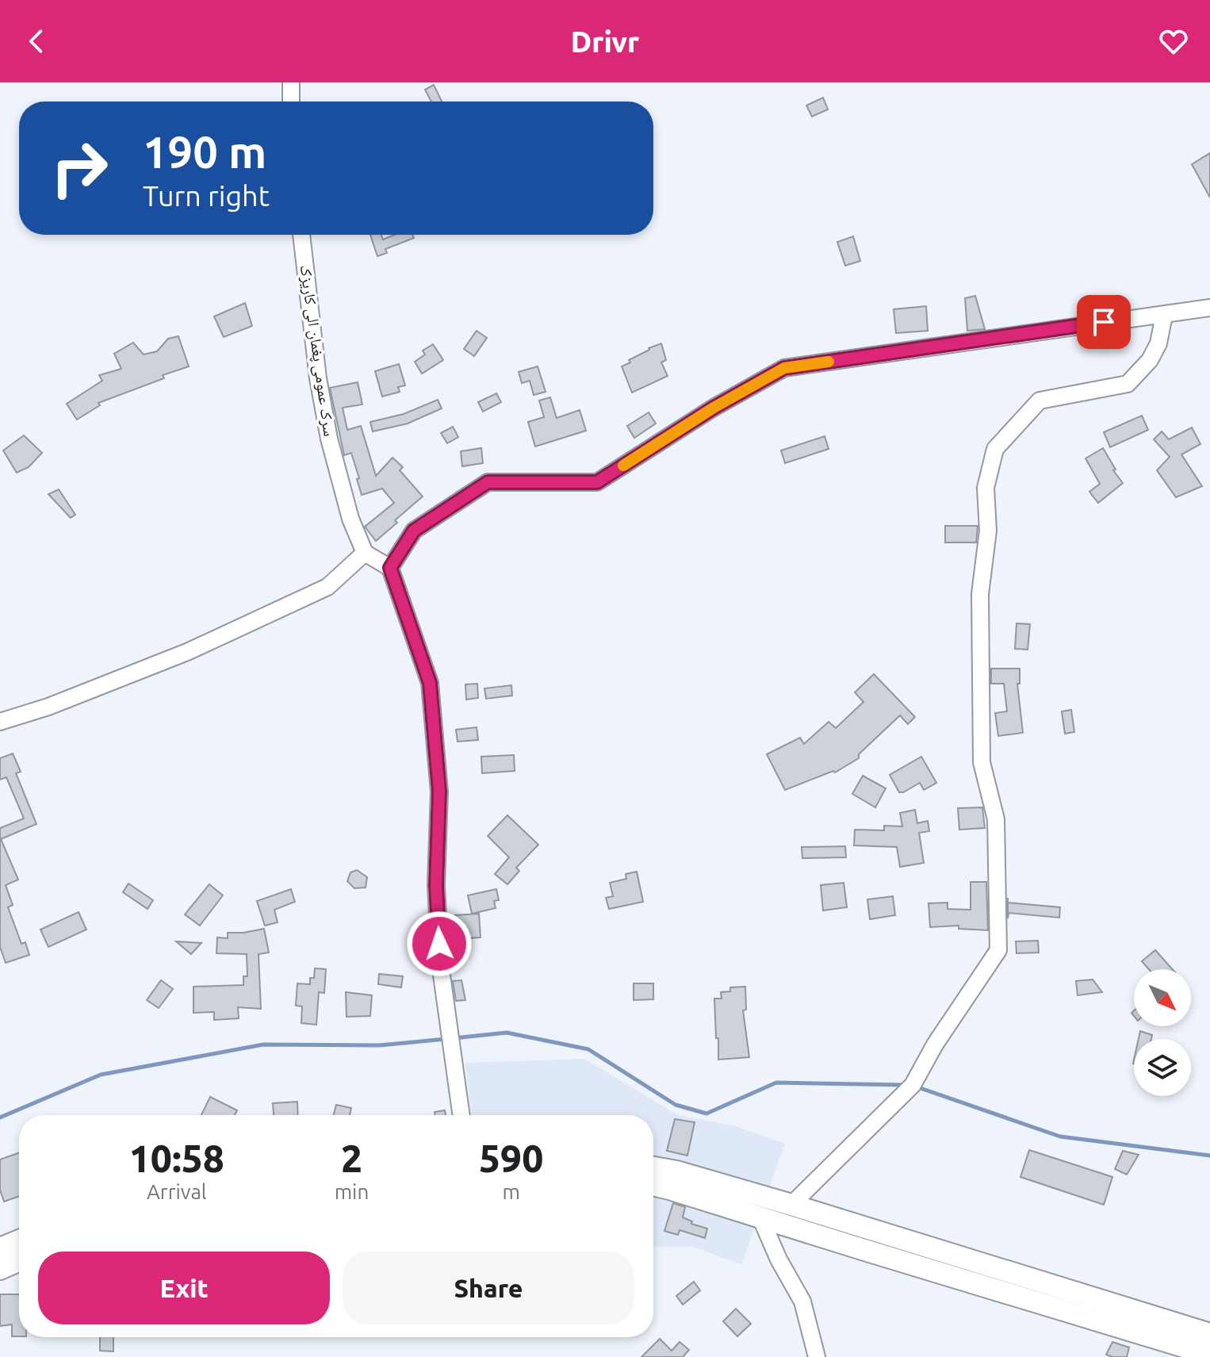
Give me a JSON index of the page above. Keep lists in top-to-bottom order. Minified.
{"streets":{"street":["سرک عمومی پغمان الی کاریزک"]},"north":"bottom right","page":{"header":"Drivr","turn":["190 m","Turn right"],"eta":["10:58","Arrival","2","min","590","m"],"buttons":["Exit","Share"]}}
